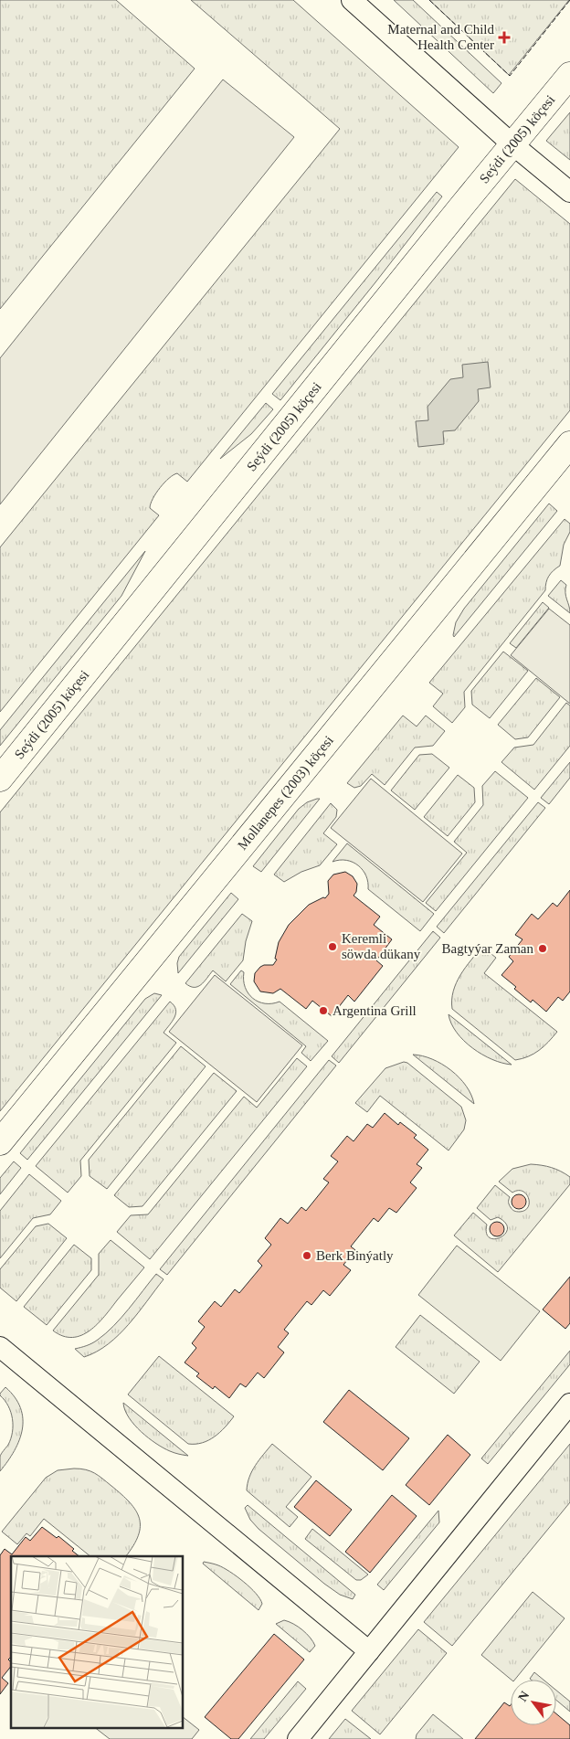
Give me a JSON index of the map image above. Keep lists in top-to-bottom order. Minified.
{"streets":{"street":["Seýdi (2005) köçesi","Mollanepes (2003) köçesi"]},"places":{"health":["Maternal and Child Health Center"],"other":["Keremli söwda dükany","Bagtyýar Zaman","Argentina Grill","Berk Binýatly"]},"north":"top left"}
